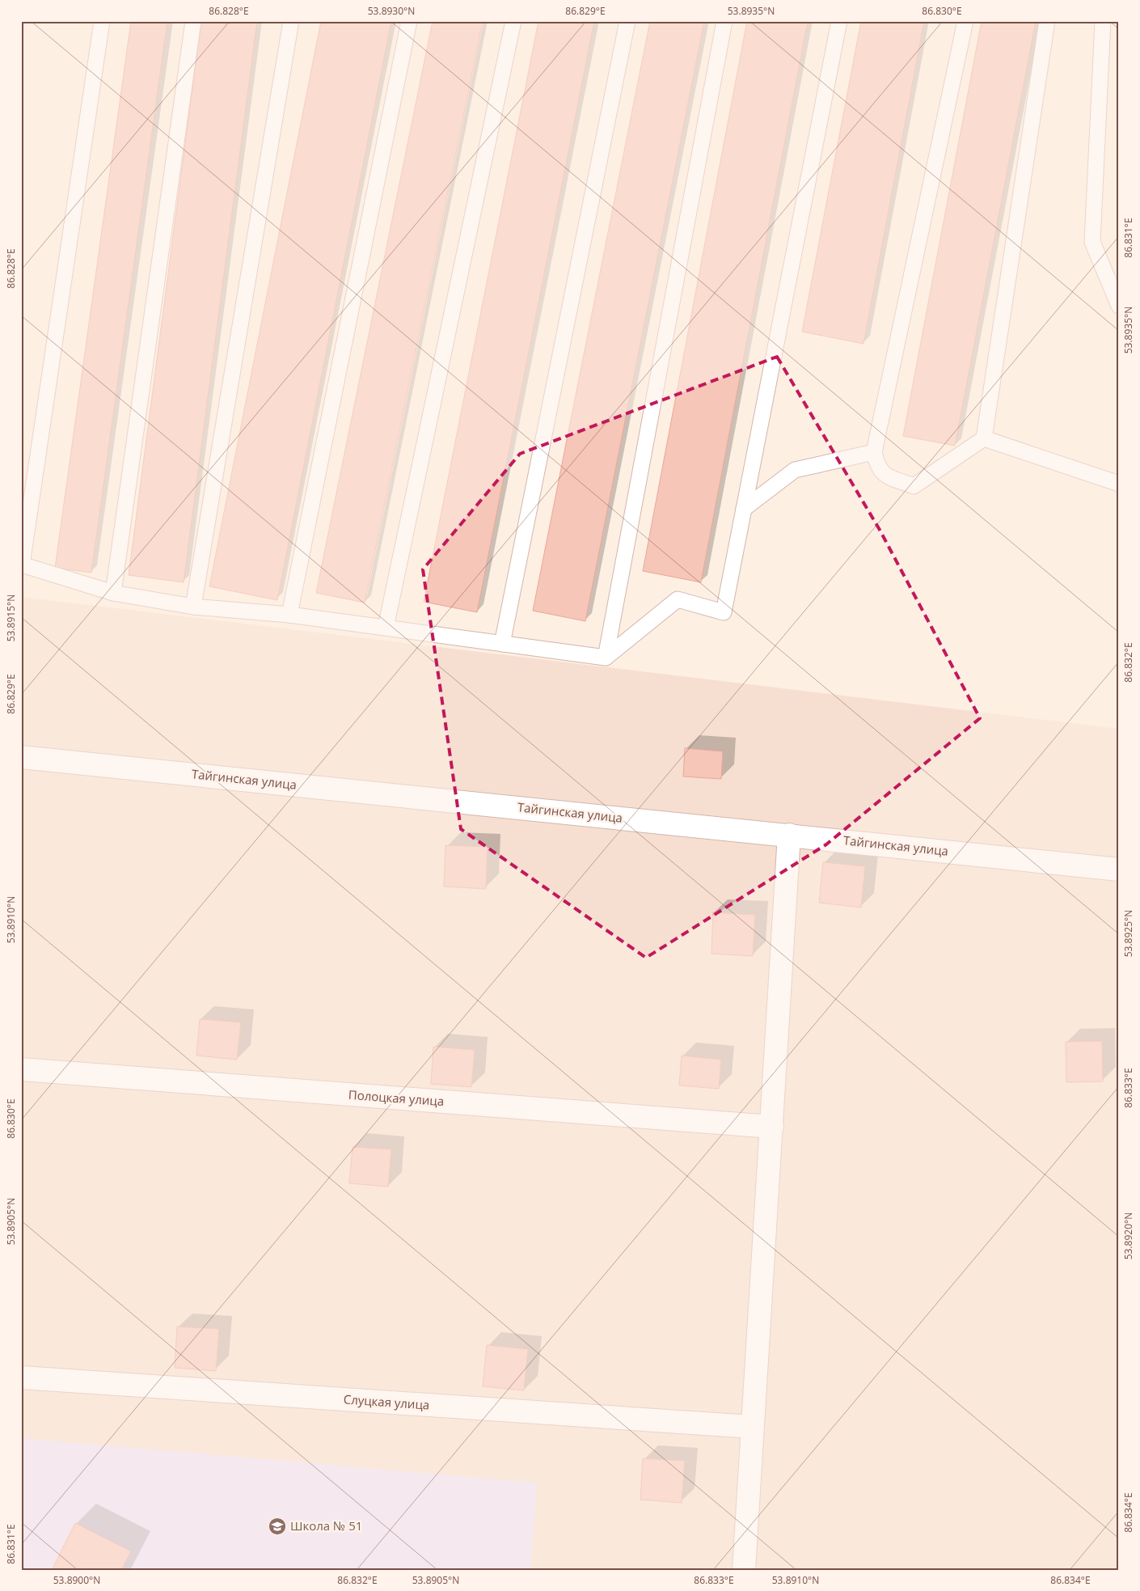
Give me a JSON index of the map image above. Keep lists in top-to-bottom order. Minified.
{"streets":{"street":["Тайгинская улица","Полоцкая улица","Слуцкая улица"]},"places":{"school or university":["Школа № 51"]},"coordinates":["86.828°E","53.8930°N","86.829°E","53.8935°N","86.830°E","86.831°E","53.8915°N","86.832°E","53.8910°N","53.8925°N","86.833°E","53.8905°N","53.8920°N","86.834°E","53.8900°N"]}
